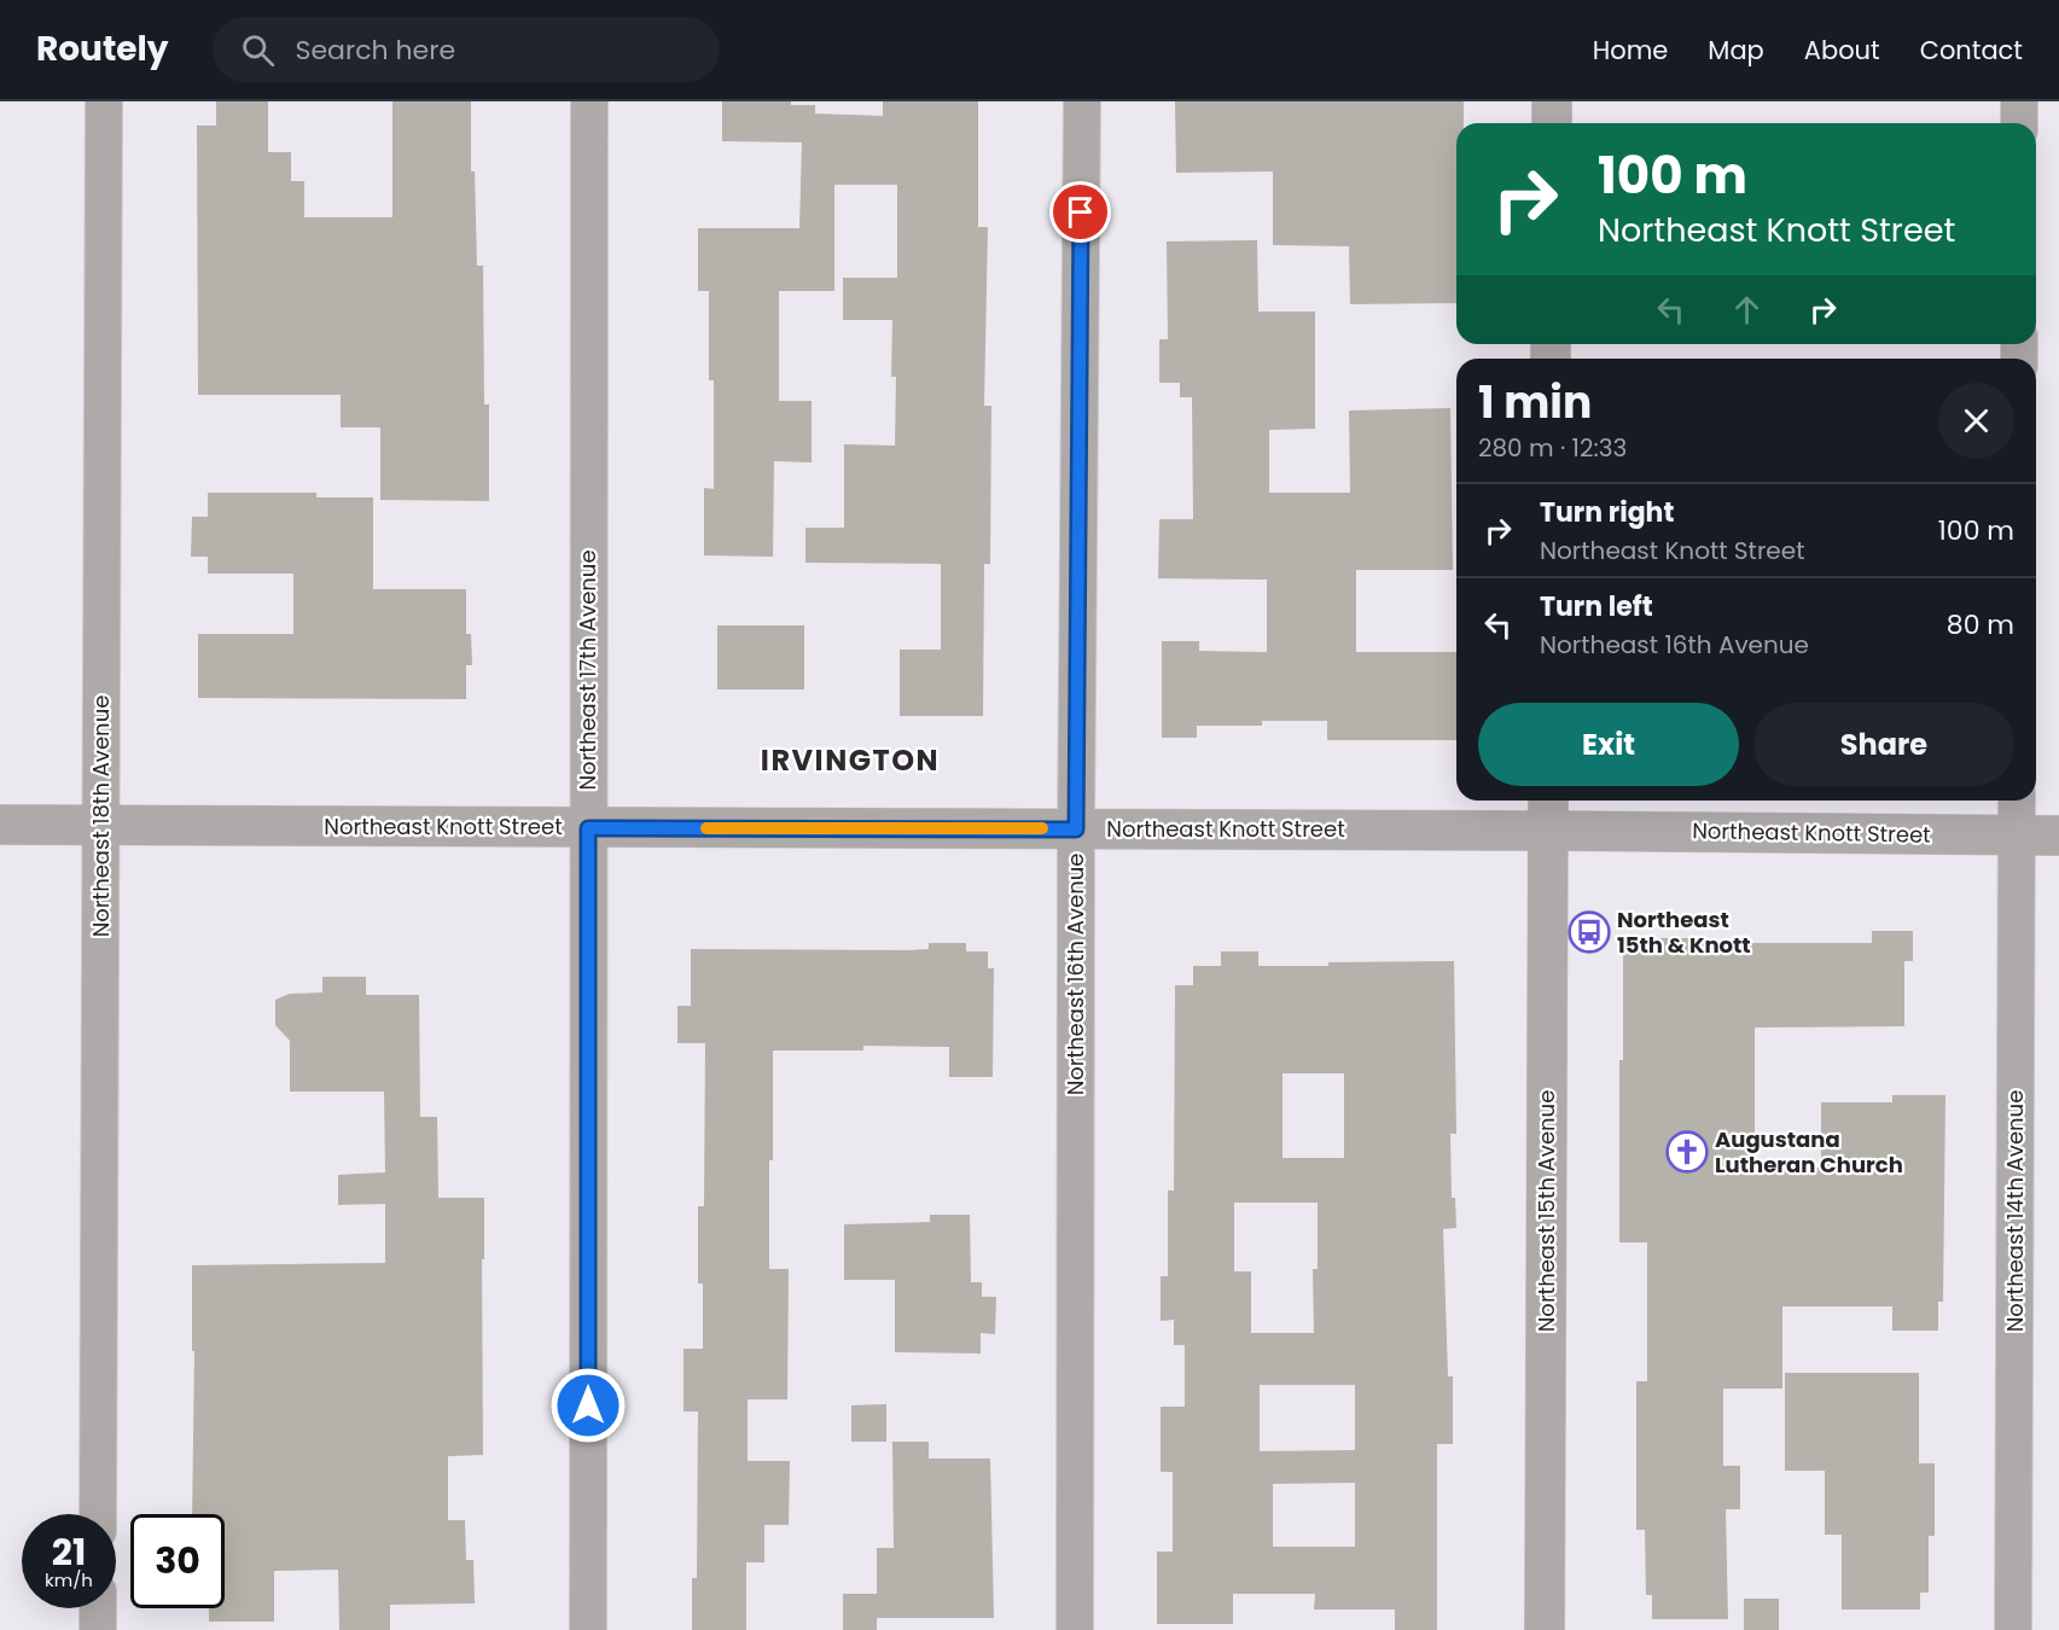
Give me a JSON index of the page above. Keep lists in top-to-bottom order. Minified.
{"streets":{"street":["Northeast 17th Avenue","Northeast 18th Avenue","Northeast Knott Street","Northeast 16th Avenue","Northeast 15th Avenue","Northeast 14th Avenue"]},"crossings":[["Northeast 17th Avenue","Northeast Knott Street"],["Northeast 18th Avenue","Northeast Knott Street"],["Northeast Knott Street","Northeast 16th Avenue"],["Northeast Knott Street","Northeast 15th Avenue"],["Northeast Knott Street","Northeast 14th Avenue"]],"districts":["IRVINGTON"],"places":{"bus stop":["Northeast 15th & Knott"],"church":["Augustana Lutheran Church"]},"page":{"header":"Routely","search":"Search here","nav":["Home","Map","About","Contact"],"turn":["100 m","Northeast Knott Street"],"heading":["1 min","280 m · 12:33"],"list":[{"name":"Turn right","note":"Northeast Knott Street","value":"100 m"},{"name":"Turn left","note":"Northeast 16th Avenue","value":"80 m"}],"buttons":["Exit","Share"],"speed":"21 km/h","limit":"30"}}
